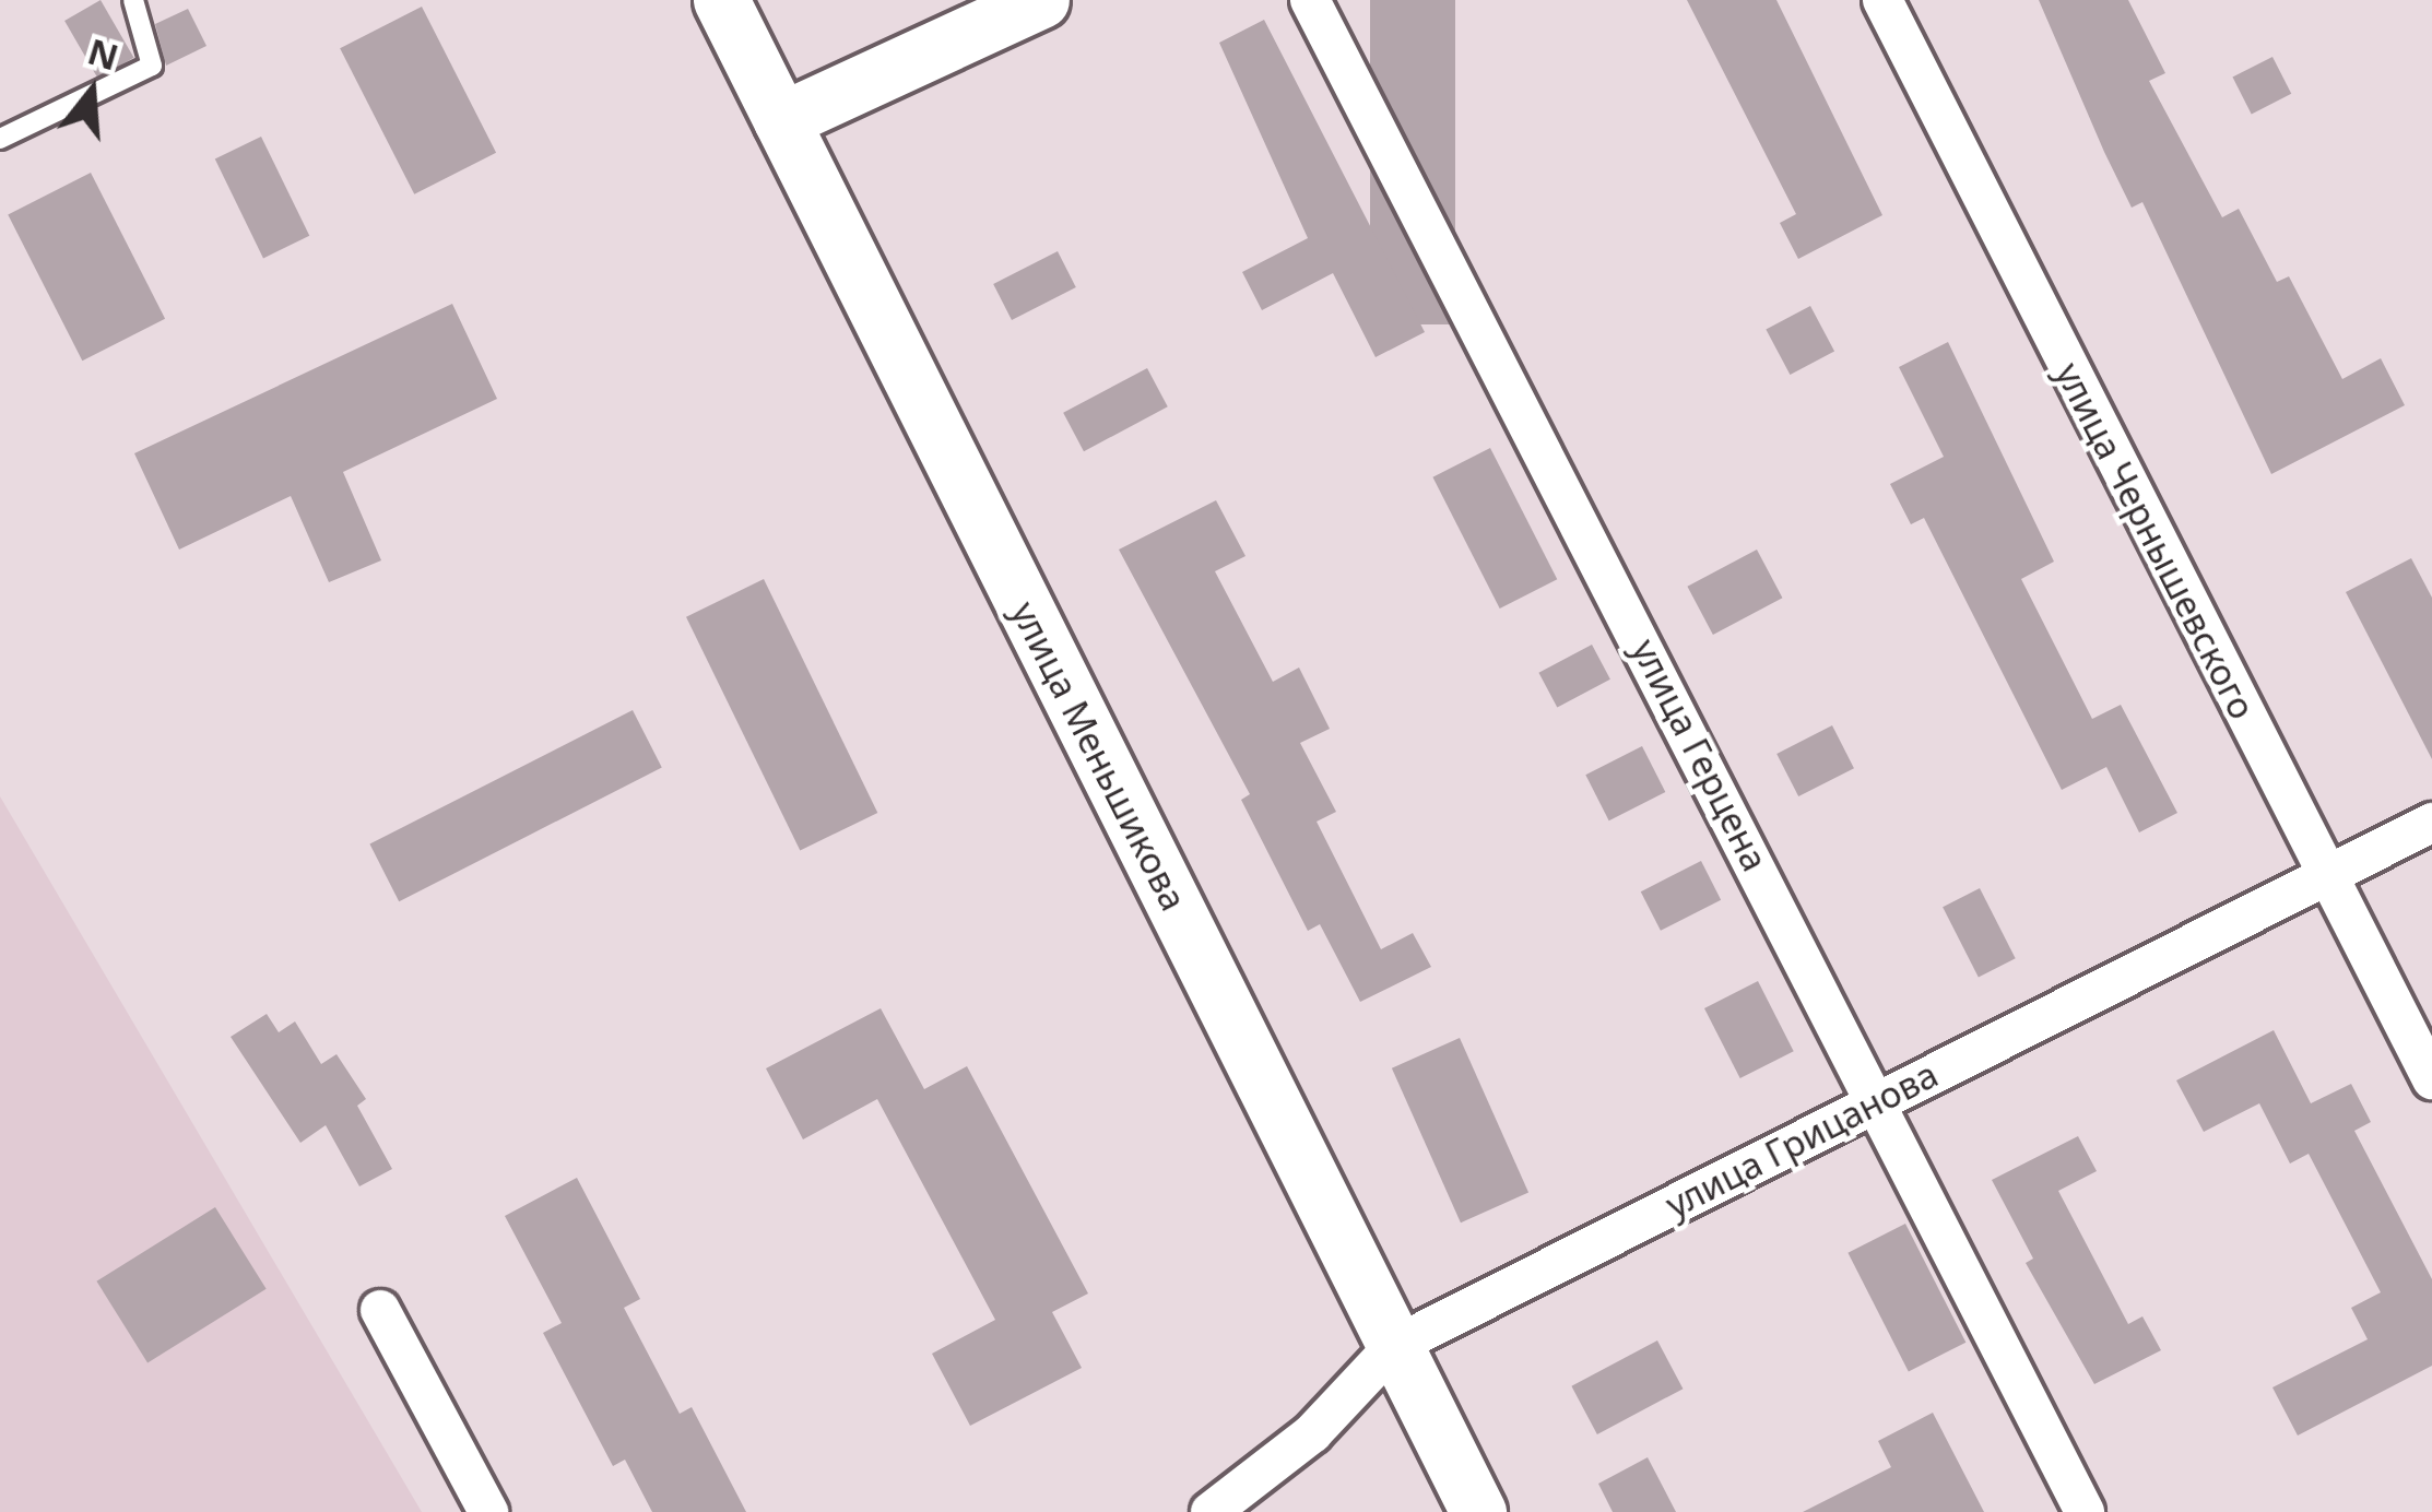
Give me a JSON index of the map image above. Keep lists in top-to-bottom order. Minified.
{"streets":{"main road":["улица Меньшикова"],"street":["улица Чернышевского","улица Герцена","улица Грицанова"]},"crossings":[["улица Чернышевского","улица Грицанова"],["улица Герцена","улица Грицанова"],["улица Меньшикова","улица Грицанова"]],"north":"top"}
